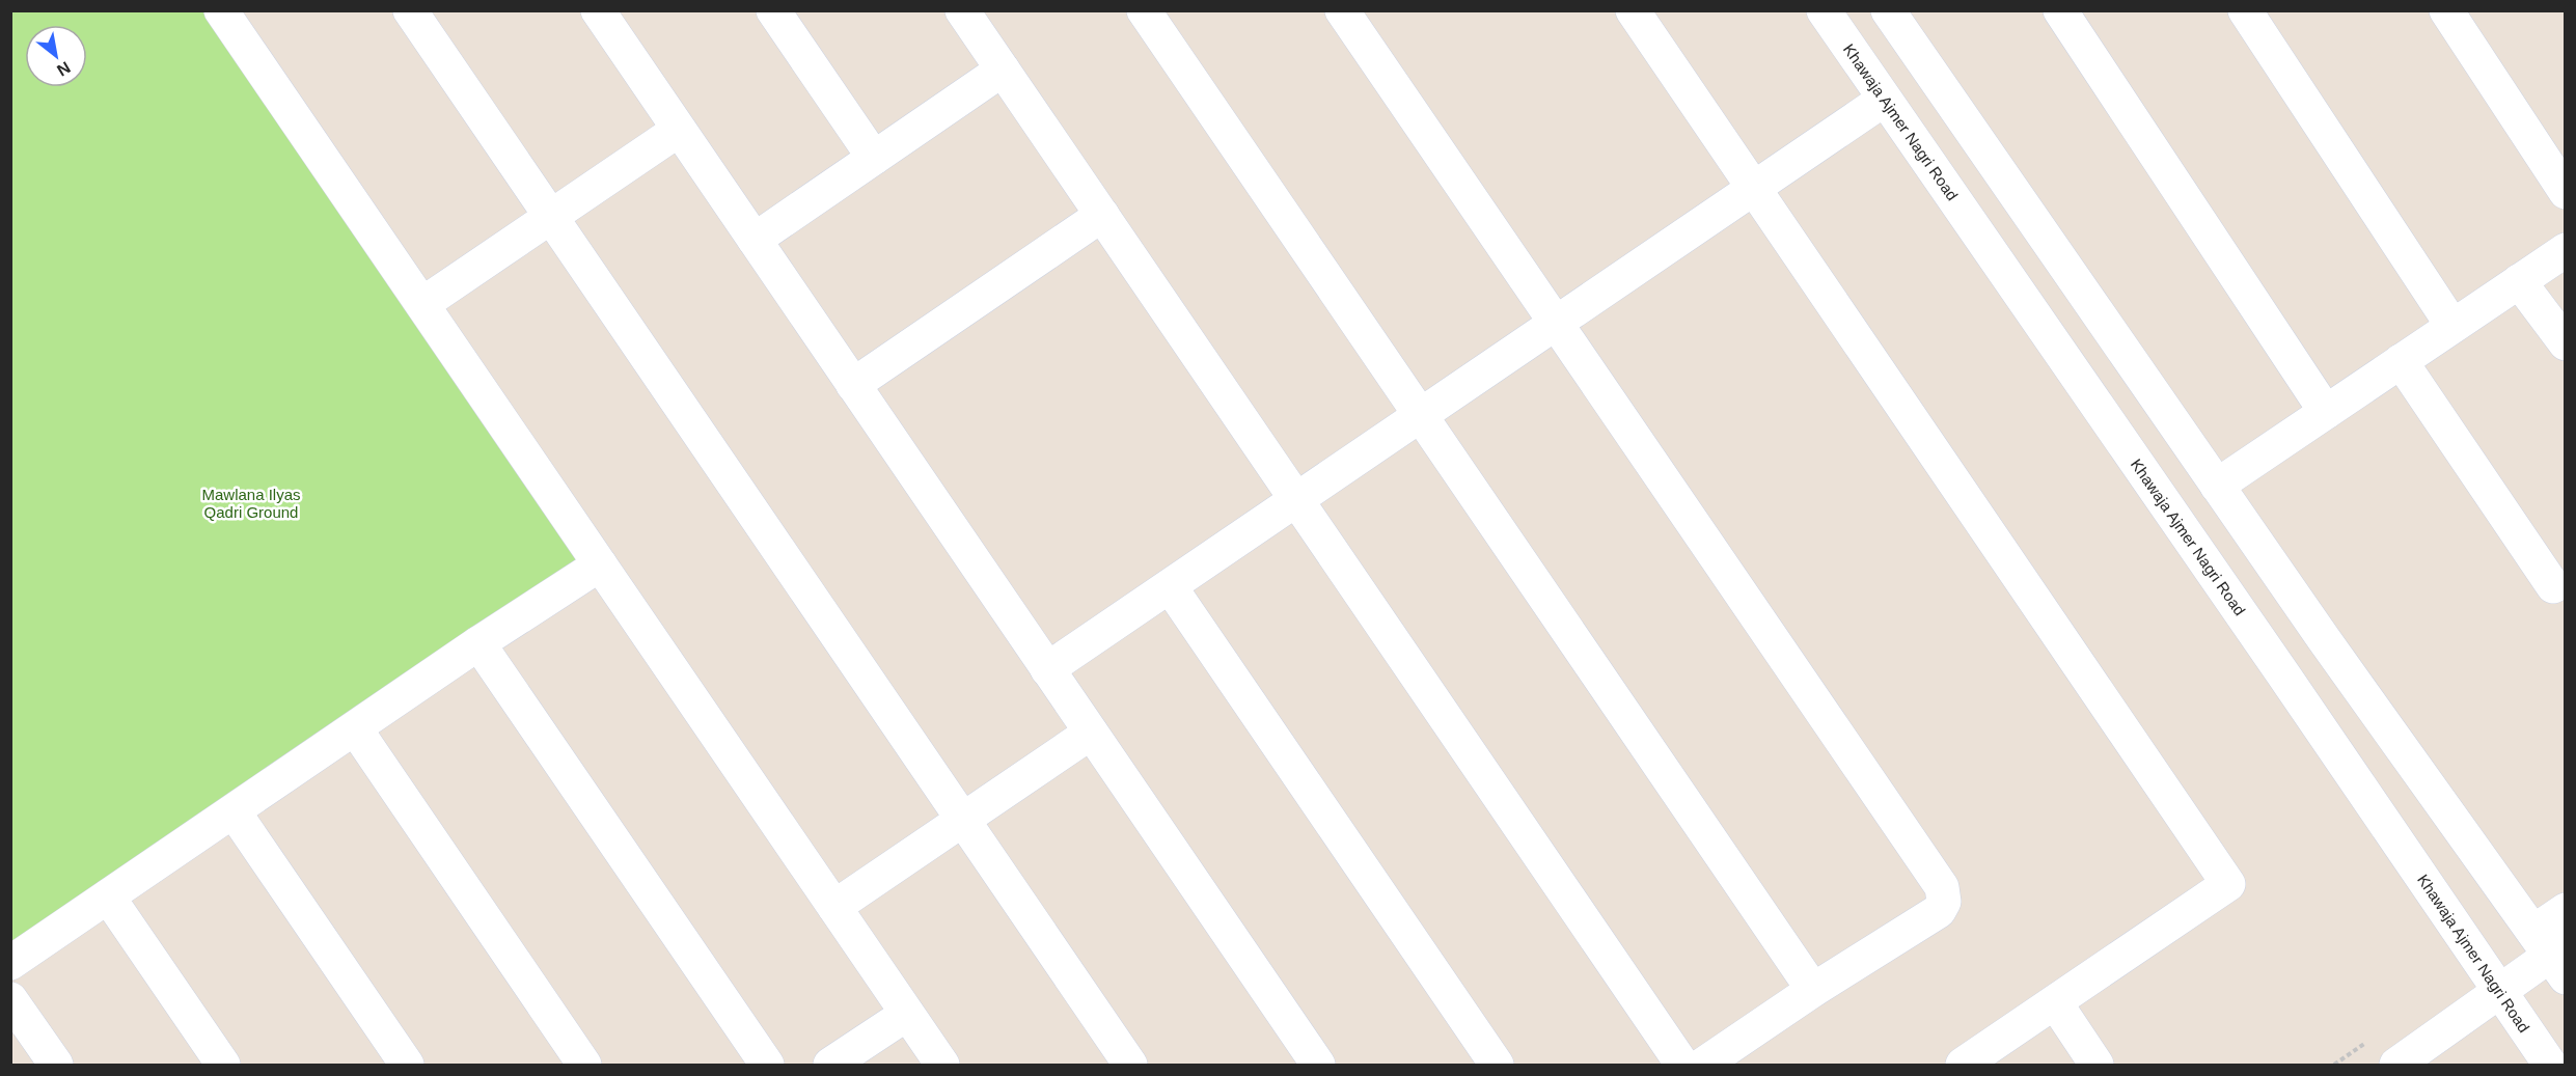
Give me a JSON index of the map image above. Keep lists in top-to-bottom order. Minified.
{"streets":{"street":["Khawaja Ajmer Nagri Road"]},"parks":["Mawlana Ilyas Qadri Ground"],"north":"bottom right"}
